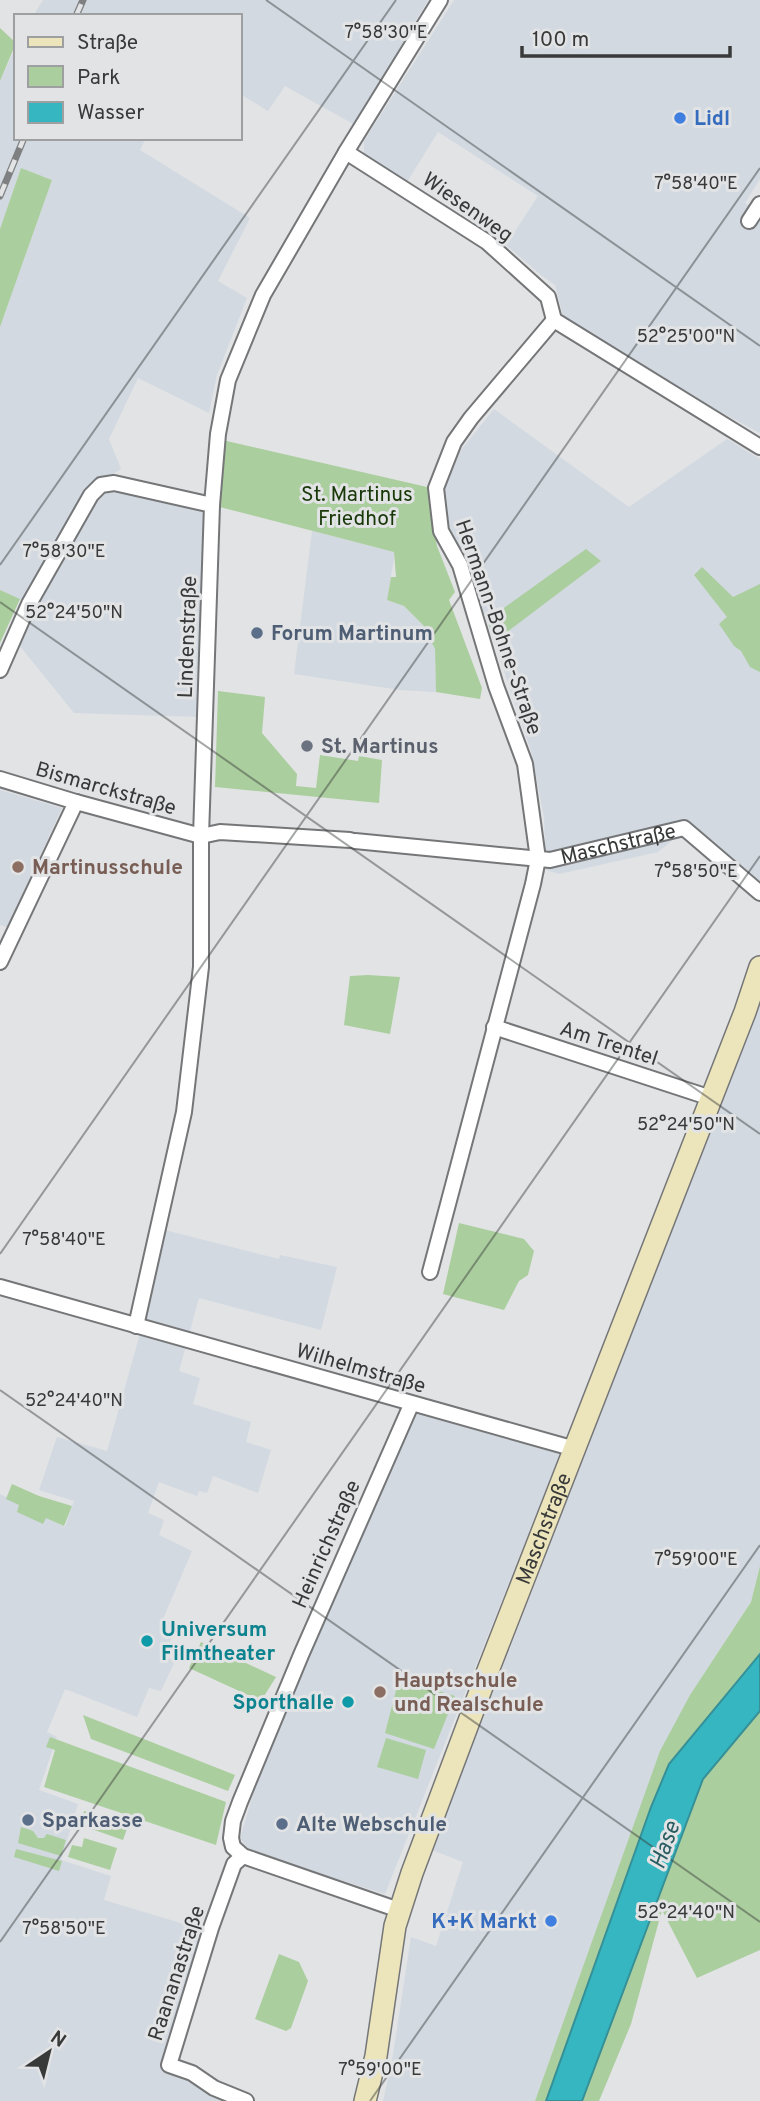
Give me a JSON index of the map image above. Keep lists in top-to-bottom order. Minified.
{"streets":{"main road":["Maschstraße"],"street":["Wiesenweg","Hermann-Bohne-Straße","Lindenstraße","Bismarckstraße","Am Trentel","Wilhelmstraße","Heinrichstraße","Raananastraße"]},"crossings":[["Wiesenweg","Hermann-Bohne-Straße"],["Wiesenweg","Lindenstraße"],["Hermann-Bohne-Straße","Maschstraße"],["Hermann-Bohne-Straße","Am Trentel"],["Lindenstraße","Bismarckstraße"],["Lindenstraße","Wilhelmstraße"],["Maschstraße","Am Trentel"],["Maschstraße","Wilhelmstraße"],["Wilhelmstraße","Heinrichstraße"],["Heinrichstraße","Raananastraße"]],"water":["Hase"],"parks":["St. Martinus Friedhof"],"places":["Lidl","Forum Martinum","St. Martinus","Martinusschule","Universum Filmtheater","Hauptschule und Realschule","Sporthalle","Sparkasse","Alte Webschule","K+K Markt"],"legend":["Straße","Park","Wasser"],"scale_bar":"100 m","north":"top right","coordinates":["7°58'30\"E","7°58'40\"E","52°25'00\"N","52°24'50\"N","7°58'50\"E","52°24'40\"N","7°59'00\"E"]}
